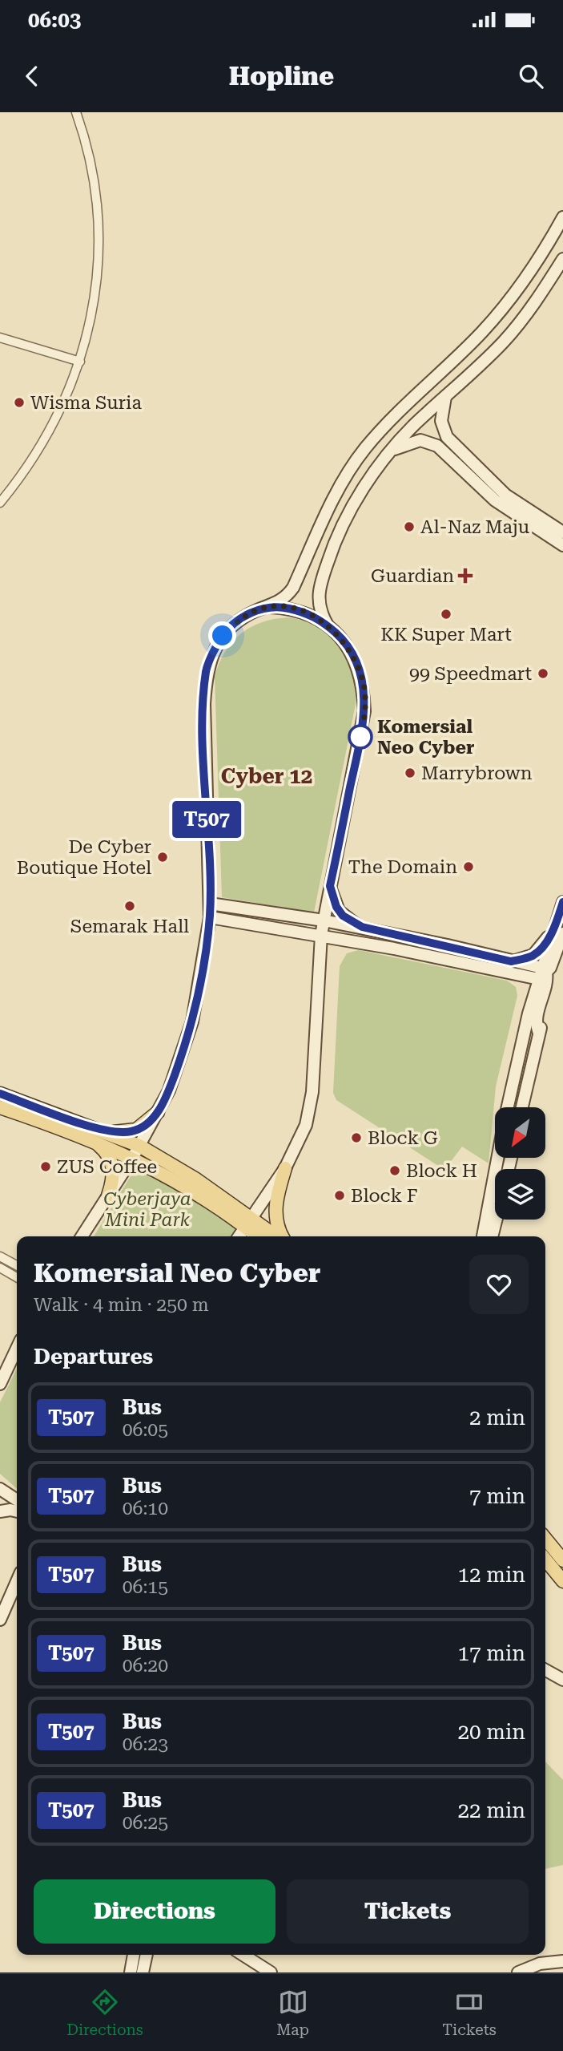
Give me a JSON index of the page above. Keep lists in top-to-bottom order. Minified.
{"districts":["Cyber 12"],"parks":["Cyberjaya Mini Park"],"places":{"other":["Wisma Suria","Al-Naz Maju","KK Super Mart","99 Speedmart","Komersial Neo Cyber","Marrybrown","De Cyber Boutique Hotel","The Domain","Semarak Hall","Block G","ZUS Coffee","Block H","Block F"],"health":["Guardian"]},"lines":["bus line T507"],"north":"bottom left","page":{"status":"06:03","header":"Hopline","on_map":"T507","heading":[["Komersial Neo Cyber","Walk · 4 min · 250 m"],"Departures"],"list":[{"mark":"T507","name":"Bus","note":"06:05","value":"2 min"},{"mark":"T507","name":"Bus","note":"06:10","value":"7 min"},{"mark":"T507","name":"Bus","note":"06:15","value":"12 min"},{"mark":"T507","name":"Bus","note":"06:20","value":"17 min"},{"mark":"T507","name":"Bus","note":"06:23","value":"20 min"},{"mark":"T507","name":"Bus","note":"06:25","value":"22 min"}],"buttons":["Directions","Tickets"],"tabs":["Directions","Map","Tickets"]}}
